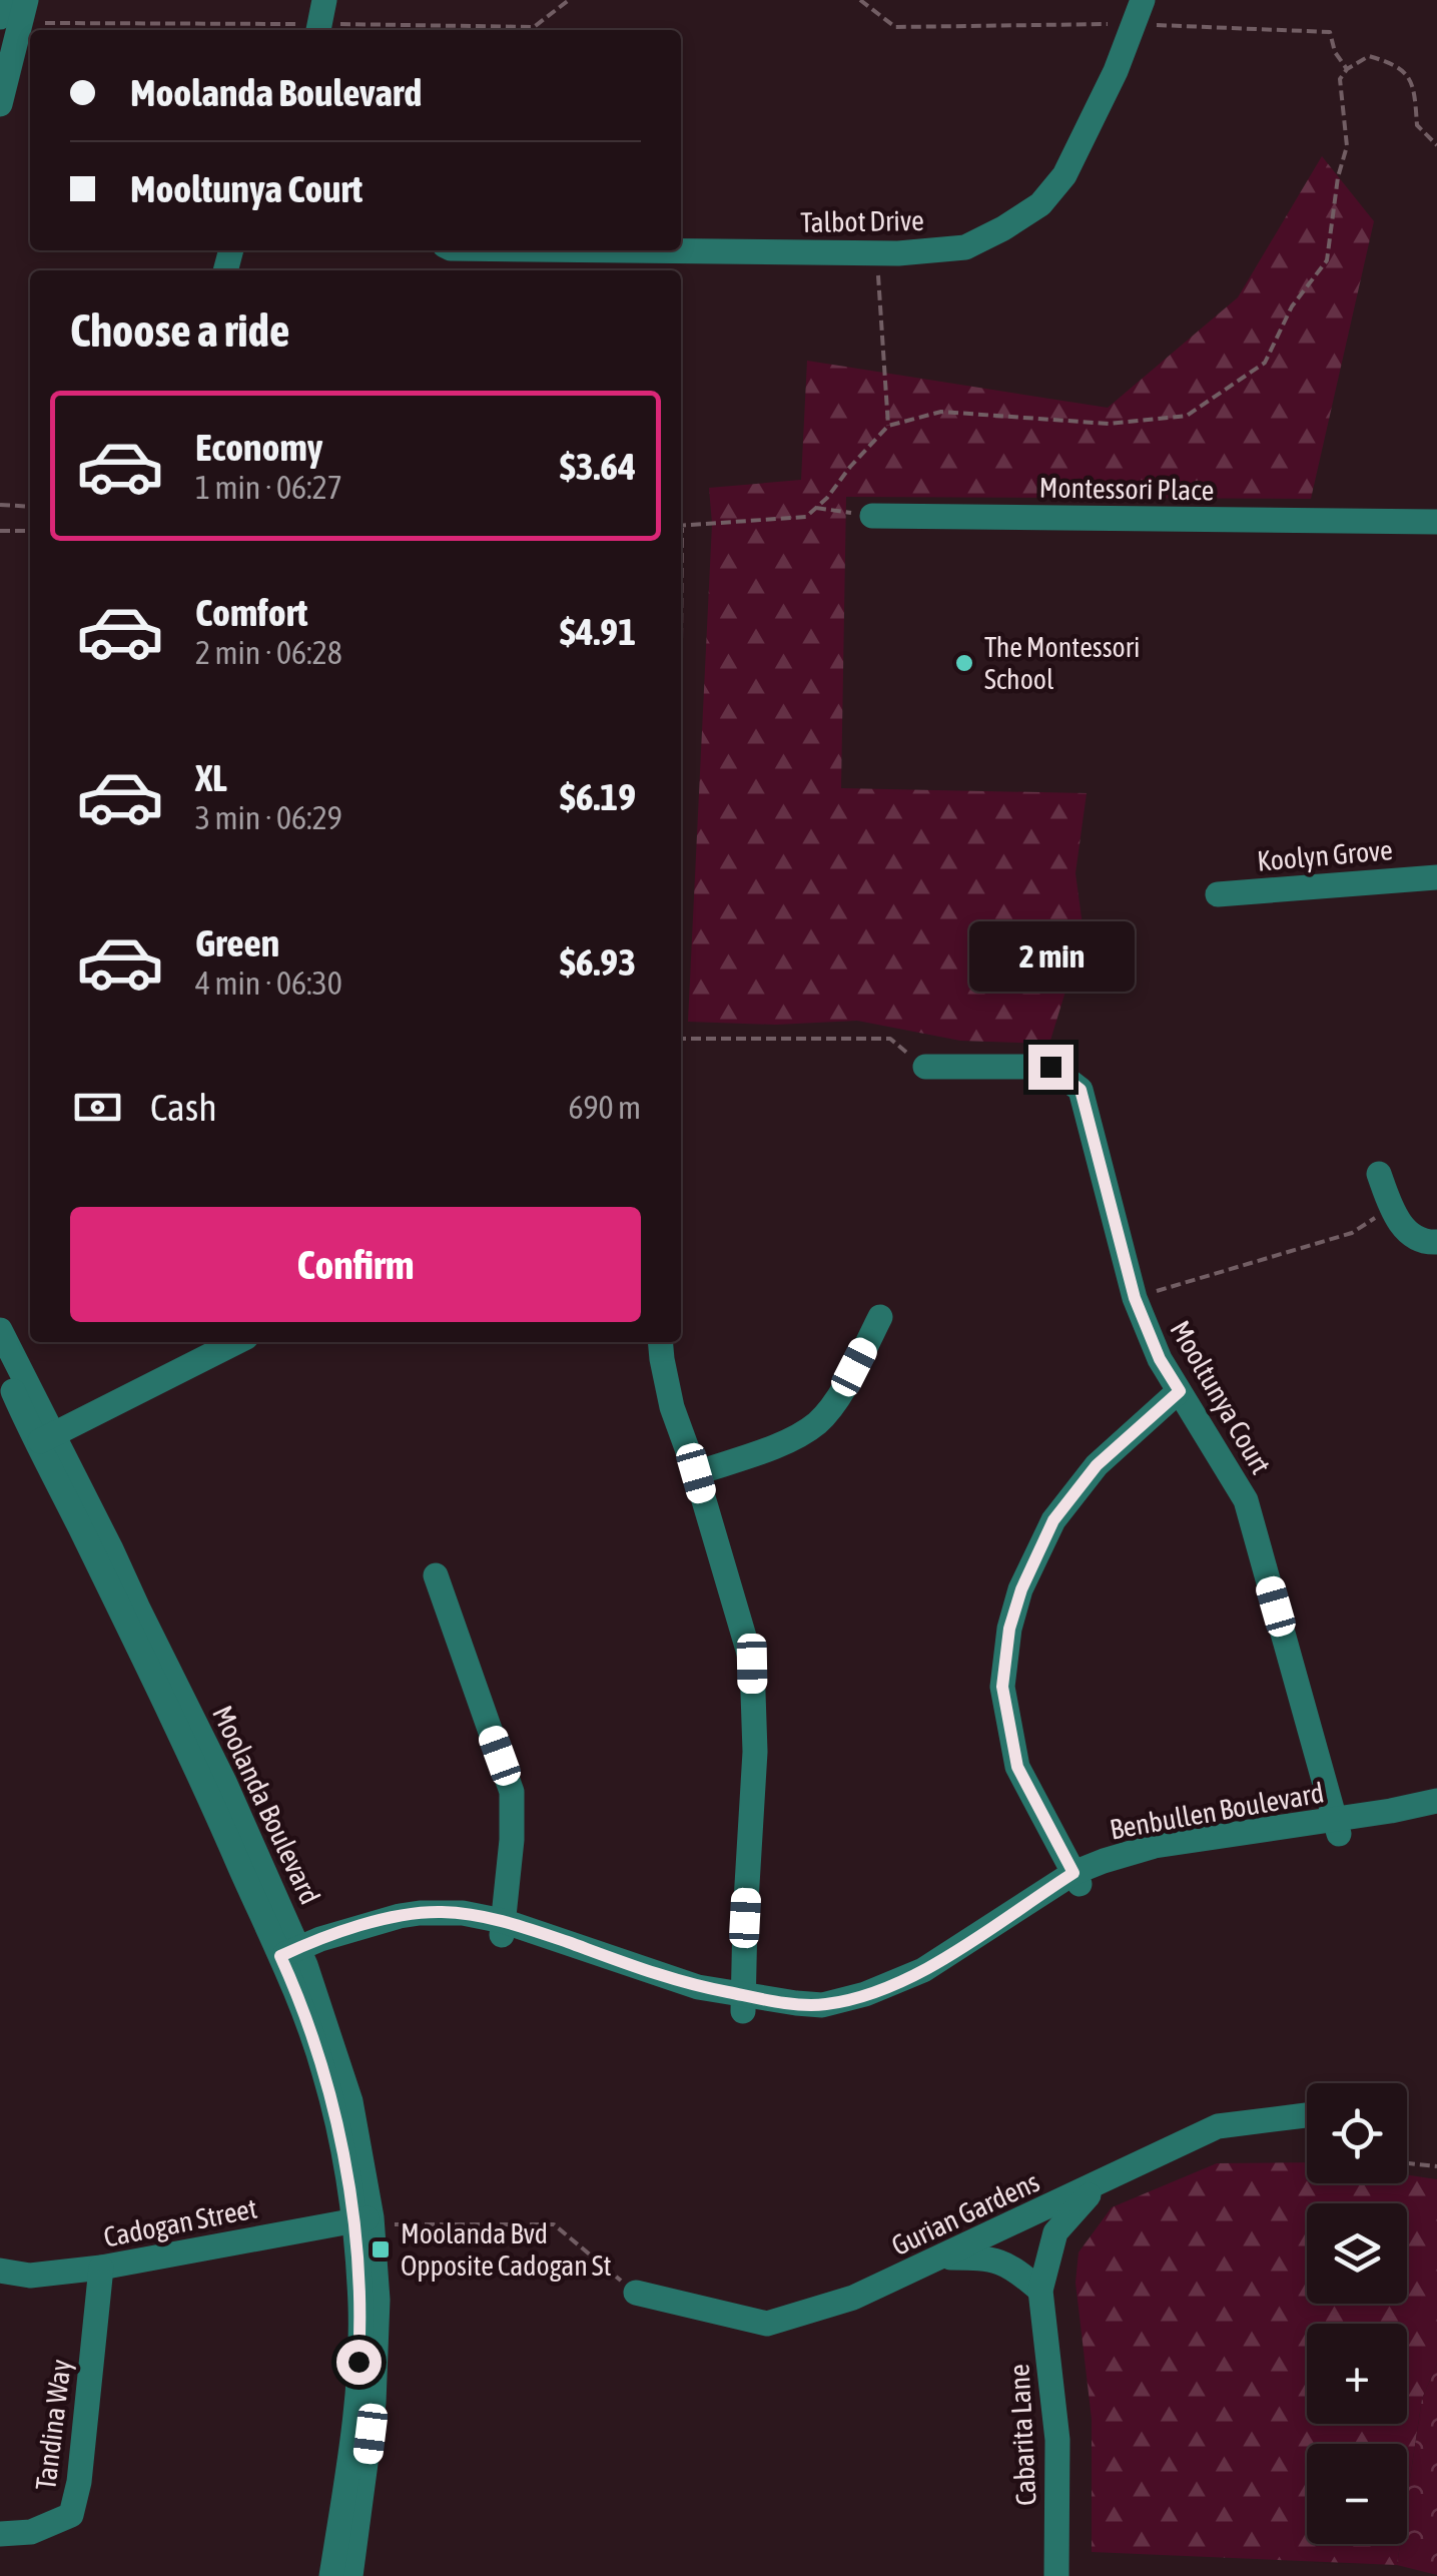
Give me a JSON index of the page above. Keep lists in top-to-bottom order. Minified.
{"streets":{"street":["Talbot Drive","Montessori Place","Koolyn Grove","Mooltunya Court","Moolanda Boulevard","Benbullen Boulevard","Gurian Gardens","Cadogan Street","Tandina Way","Cabarita Lane"]},"crossings":[["Mooltunya Court","Benbullen Boulevard"],["Moolanda Boulevard","Benbullen Boulevard"],["Moolanda Boulevard","Cadogan Street"],["Gurian Gardens","Cabarita Lane"],["Cadogan Street","Tandina Way"]],"places":{"other":["The Montessori School"],"transit":["Moolanda Bvd Opposite Cadogan St"]},"page":{"banner":["Moolanda Boulevard","Mooltunya Court"],"heading":"Choose a ride","list":[{"name":"Economy","note":"1 min · 06:27","value":"$3.64"},{"name":"Comfort","note":"2 min · 06:28","value":"$4.91"},{"name":"XL","note":"3 min · 06:29","value":"$6.19"},{"name":"Green","note":"4 min · 06:30","value":"$6.93"}],"bubble":"2 min","pay":["Cash","690 m"],"buttons":"Confirm","map_buttons":["+","−"]}}
